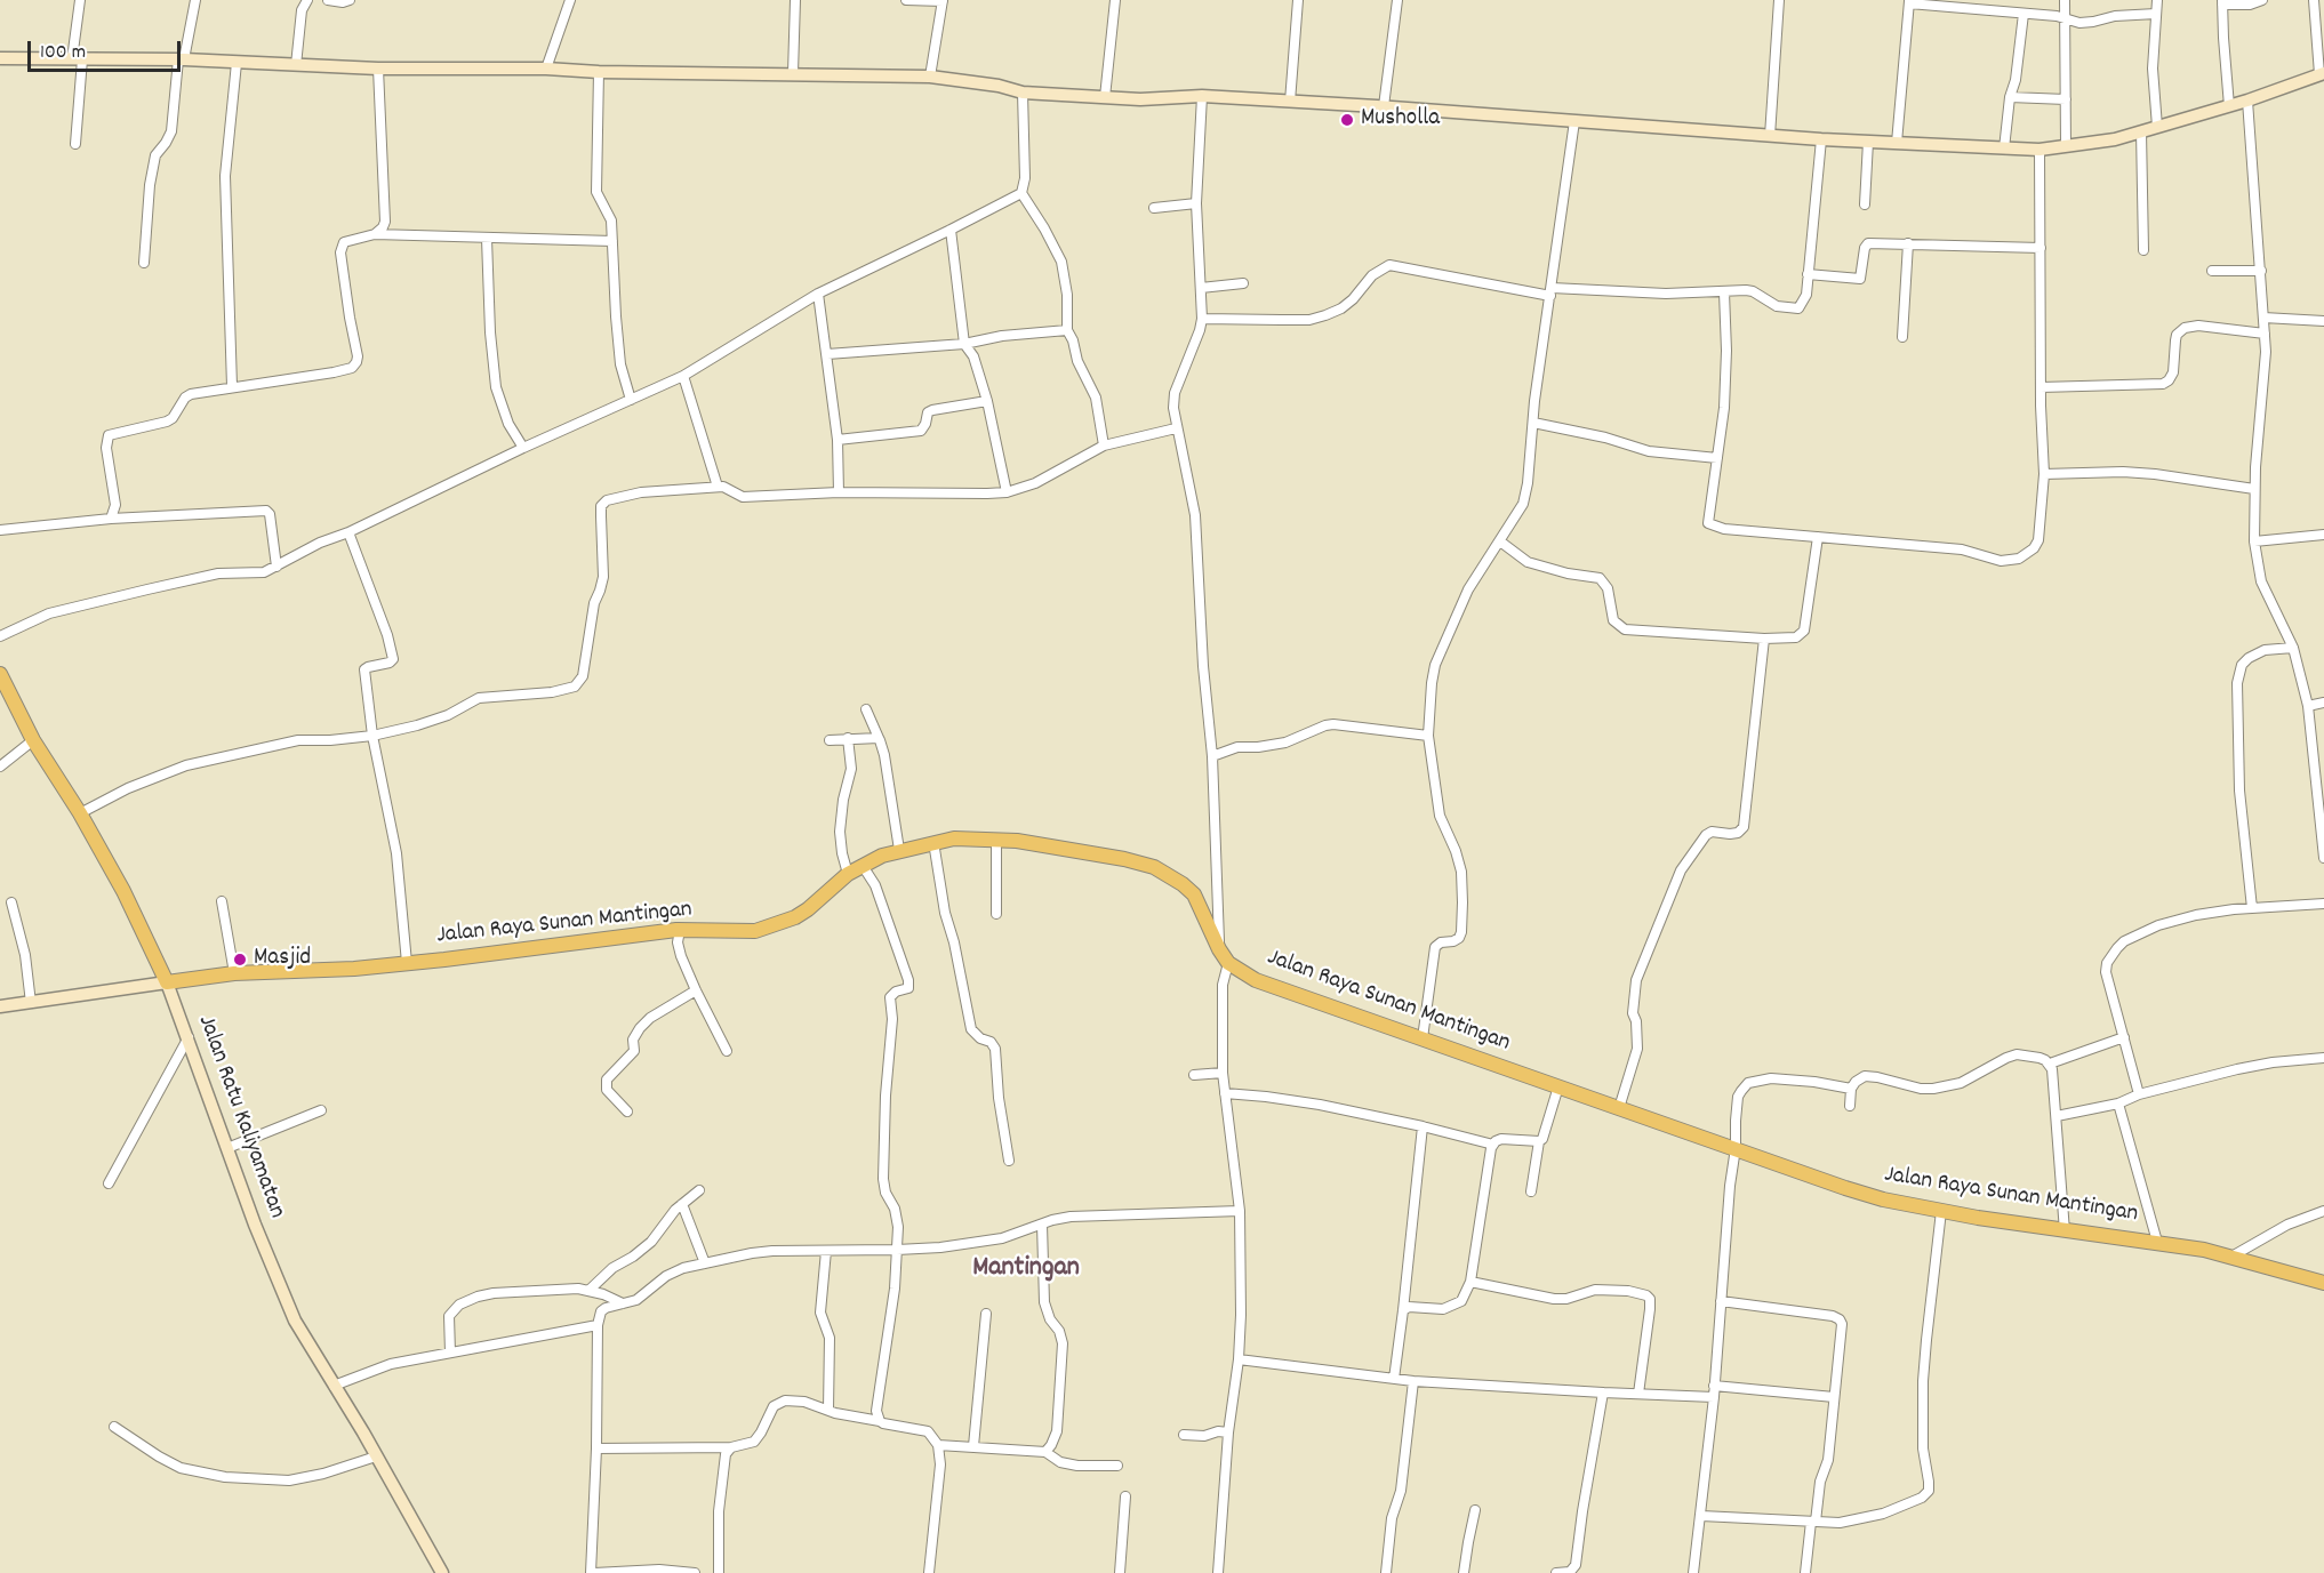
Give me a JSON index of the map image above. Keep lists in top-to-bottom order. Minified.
{"streets":{"main road":["Jalan Raya Sunan Mantingan","Jalan Ratu Kaliyamatan"]},"crossings":[["Jalan Raya Sunan Mantingan","Jalan Ratu Kaliyamatan"]],"districts":["Mantingan"],"places":["Musholla","Masjid"],"scale_bar":"100 m"}
